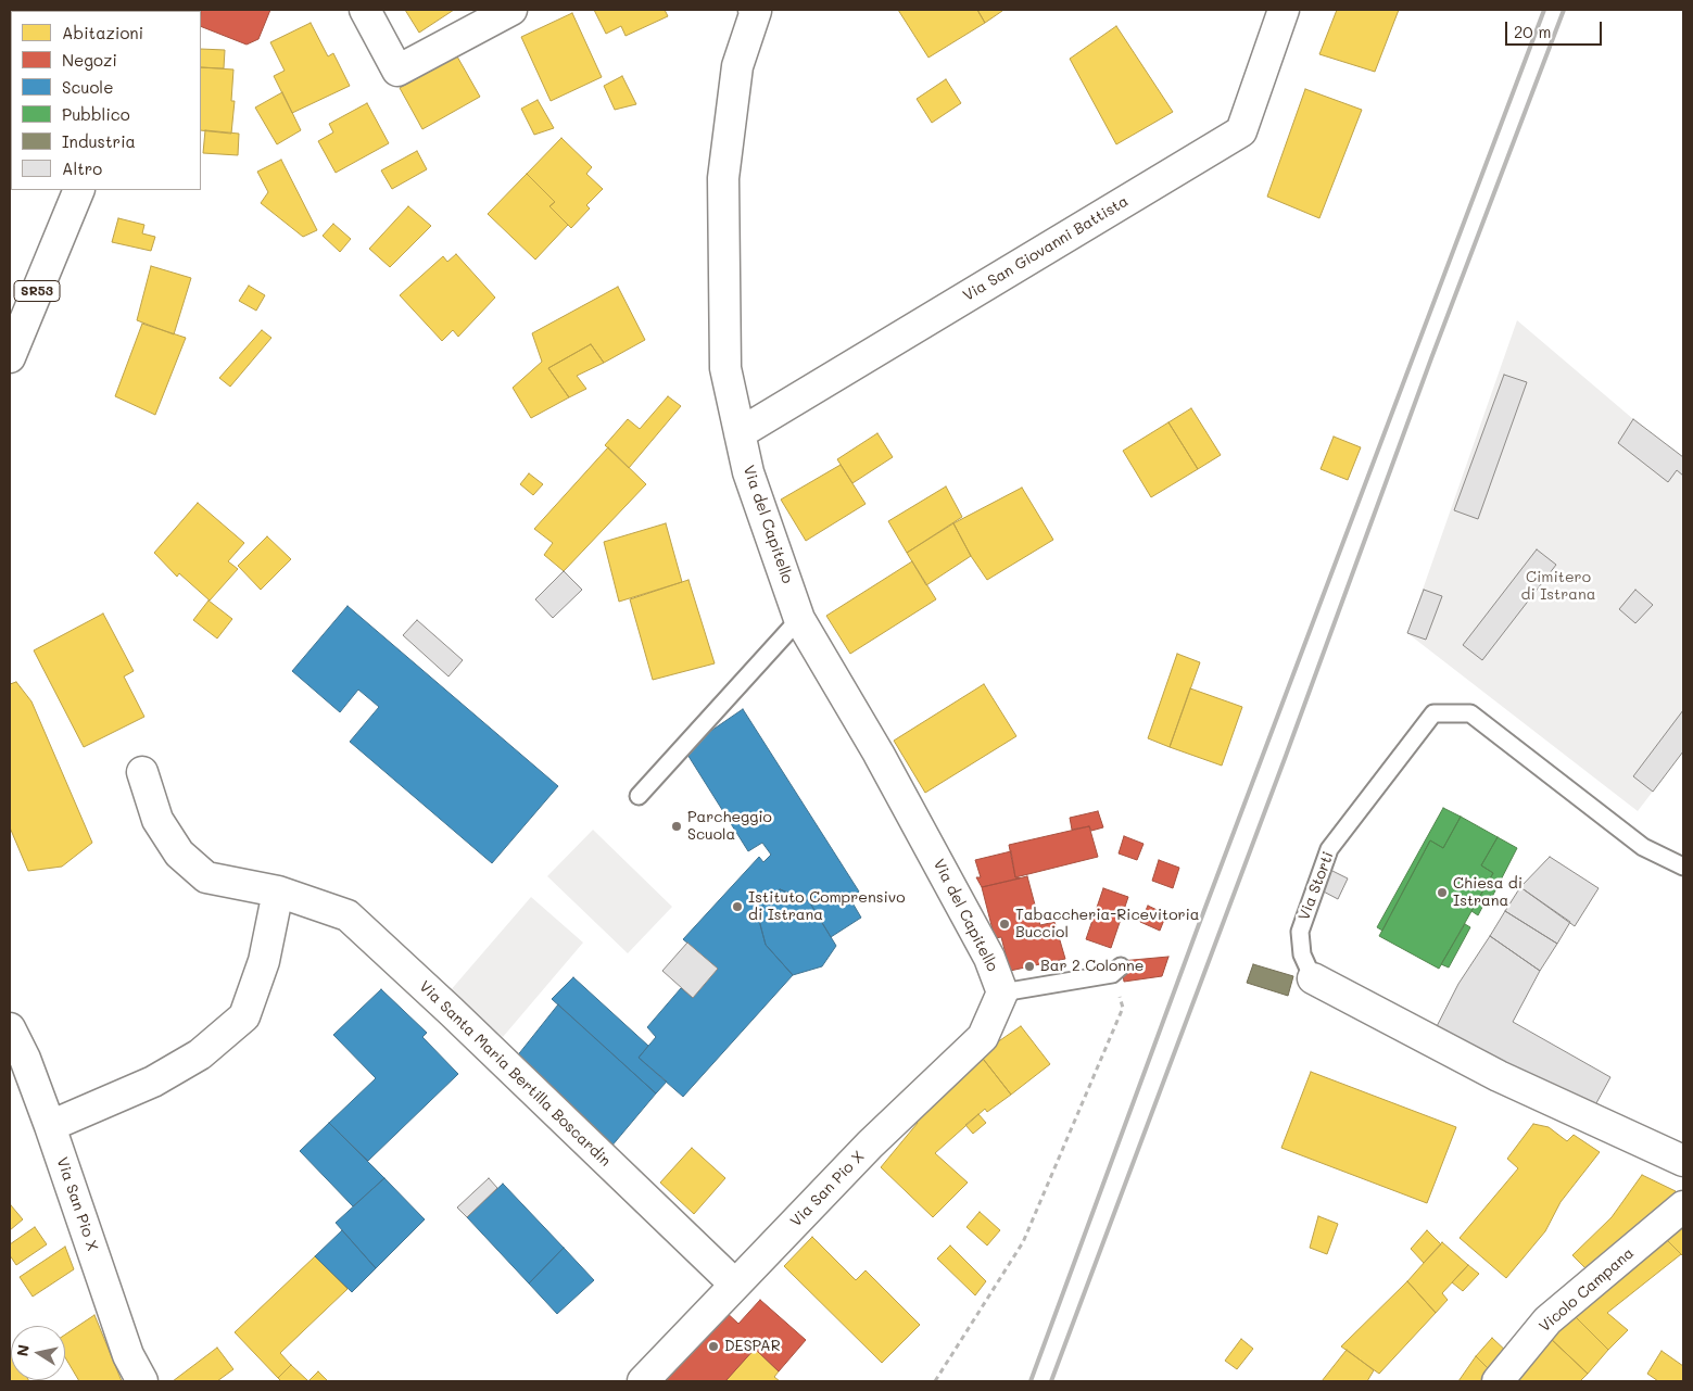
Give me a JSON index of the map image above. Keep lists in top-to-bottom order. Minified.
{"streets":{"street":["Via San Giovanni Battista","SR53","Via del Capitello","Via Storti","Via Santa Maria Bertilla Boscardin","Via San Pio X","Vicolo Campana"]},"crossings":[["Via San Giovanni Battista","Via del Capitello"],["Via del Capitello","Via San Pio X"],["Via Santa Maria Bertilla Boscardin","Via San Pio X"]],"parks":["Cimitero di Istrana"],"places":["Parcheggio Scuola","Chiesa di Istrana","Istituto Comprensivo di Istrana","Tabaccheria-Ricevitoria Bucciol","Bar 2 Colonne","DESPAR"],"legend":["Abitazioni","Negozi","Scuole","Pubblico","Industria","Altro"],"scale_bar":"20 m","north":"left"}
